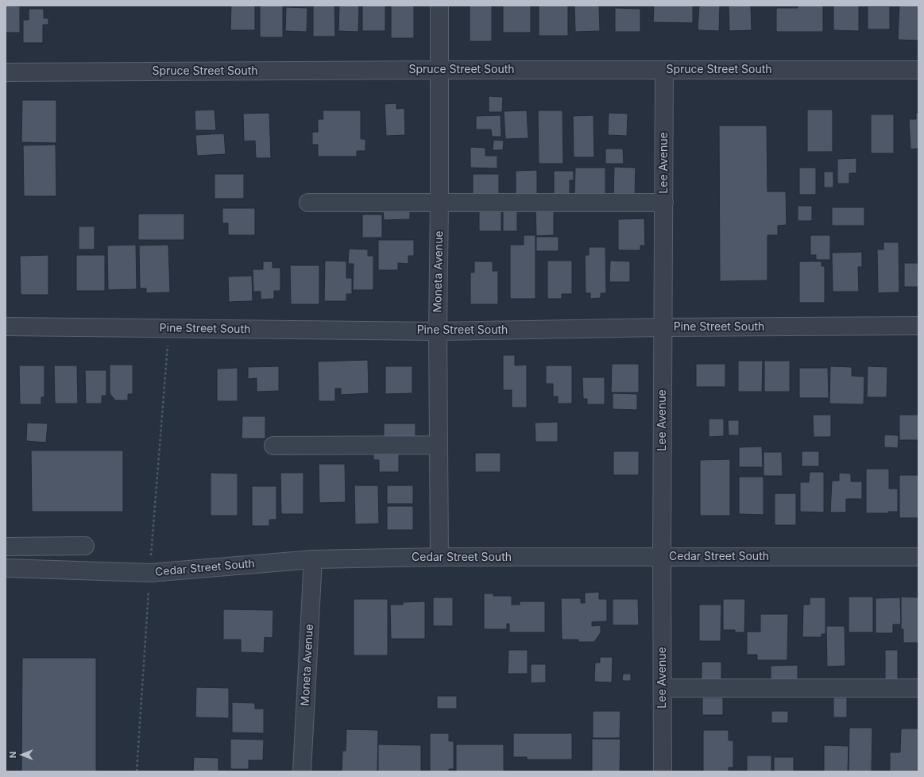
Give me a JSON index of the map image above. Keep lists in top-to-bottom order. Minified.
{"streets":{"street":["Spruce Street South","Lee Avenue","Moneta Avenue","Pine Street South","Cedar Street South"]},"crossings":[["Spruce Street South","Lee Avenue"],["Spruce Street South","Moneta Avenue"],["Lee Avenue","Pine Street South"],["Lee Avenue","Cedar Street South"],["Moneta Avenue","Pine Street South"],["Moneta Avenue","Cedar Street South"]],"north":"left"}
